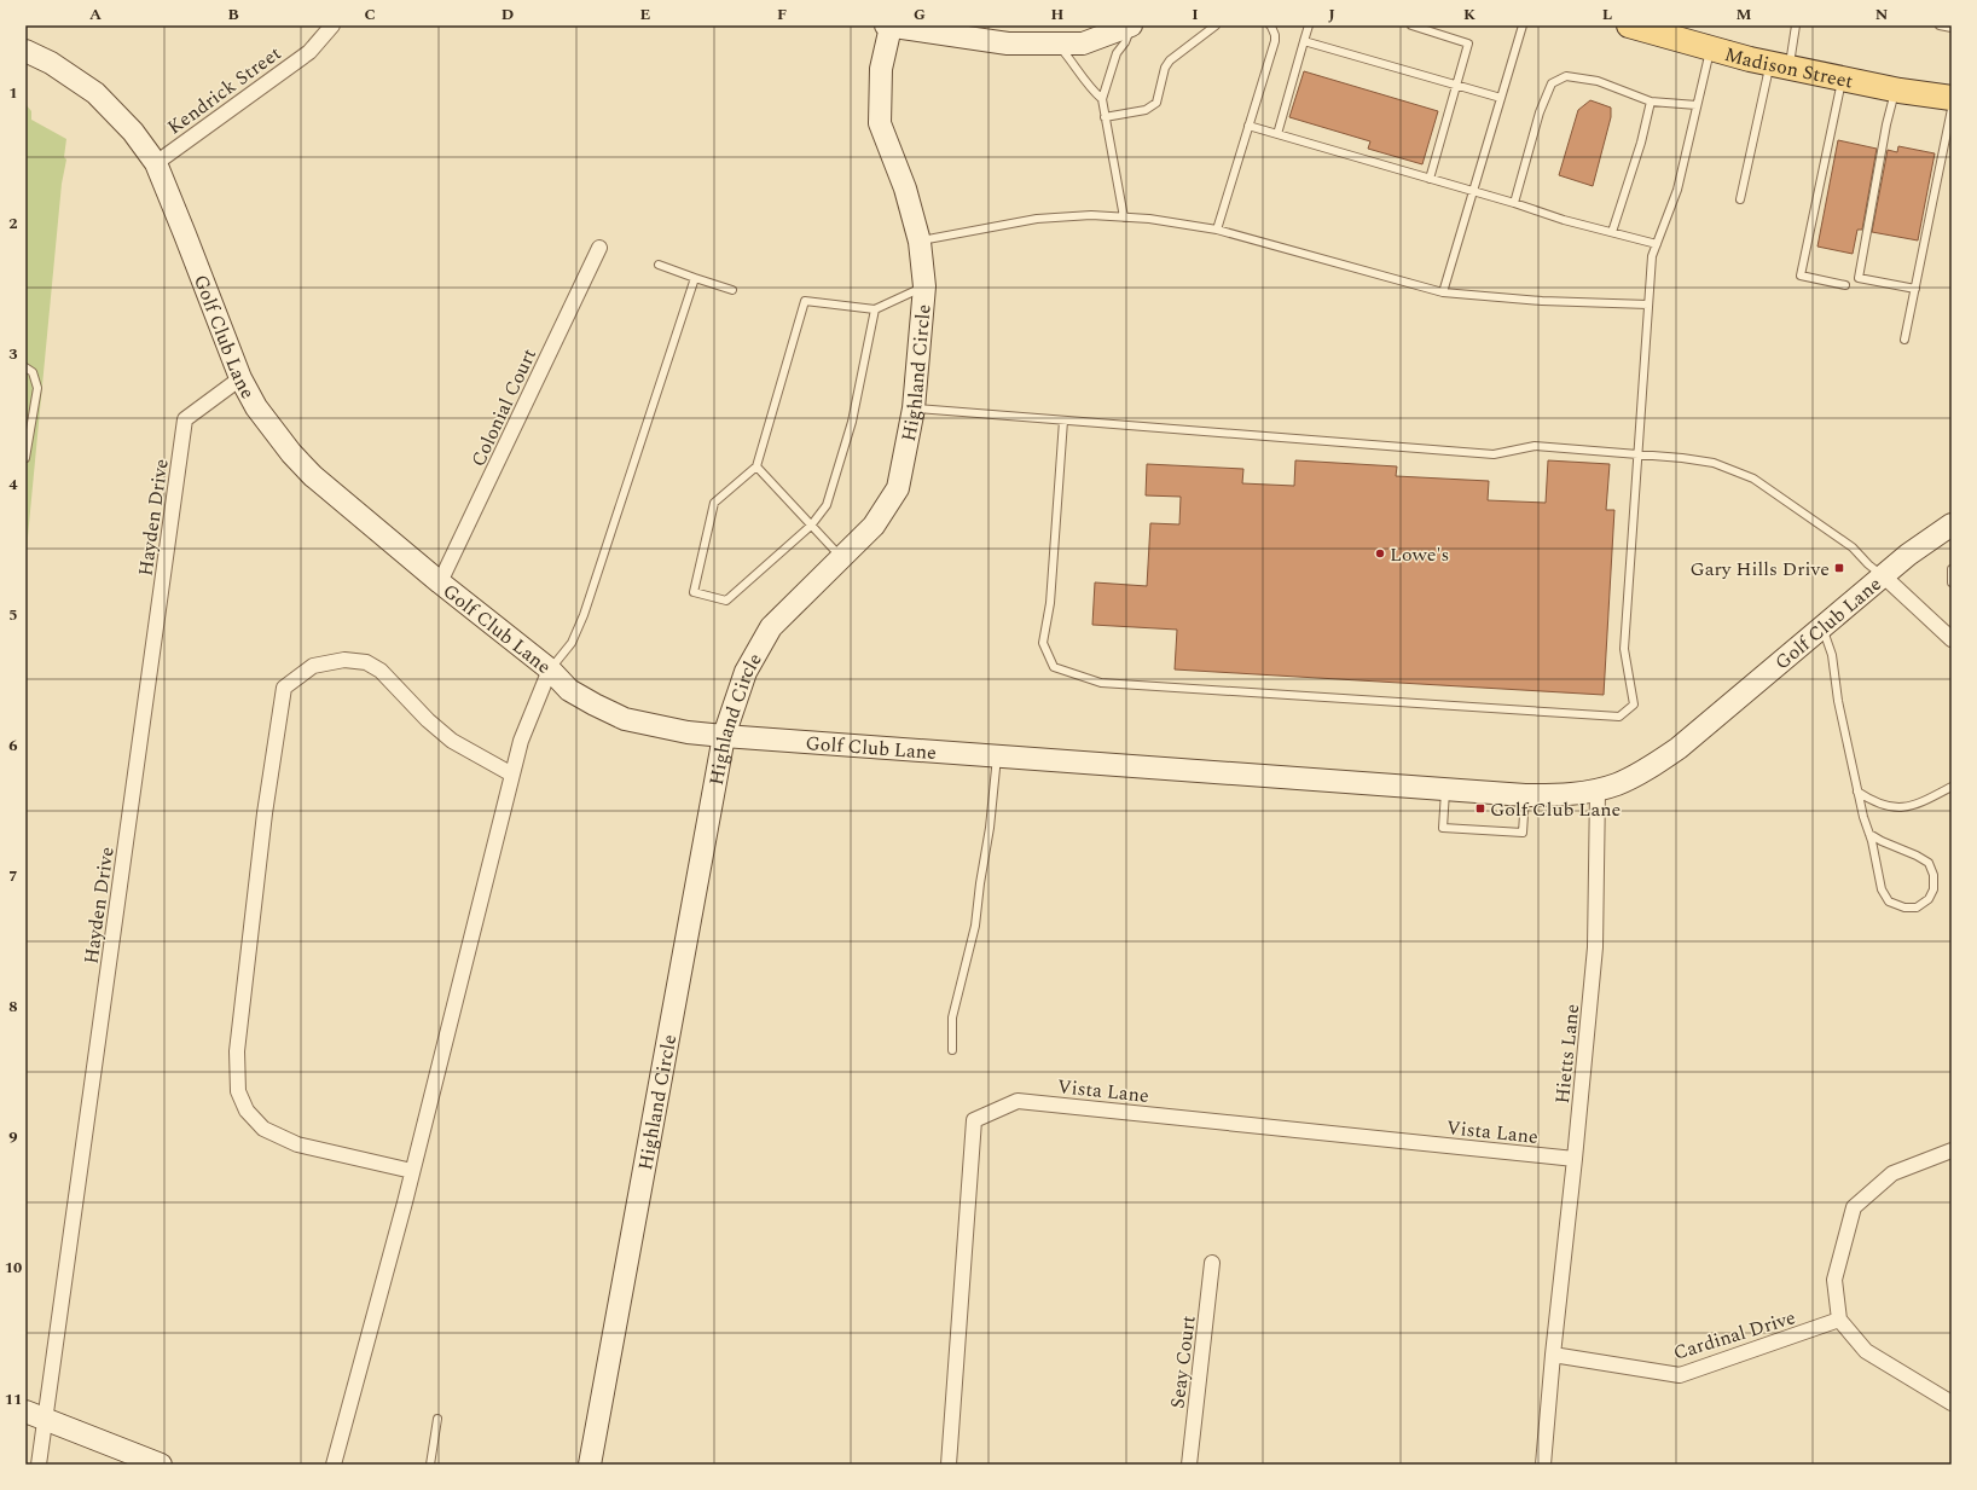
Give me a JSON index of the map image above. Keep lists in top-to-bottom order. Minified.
{"streets":{"main road":["Madison Street"],"street":["Kendrick Street","Golf Club Lane","Highland Circle","Colonial Court","Hayden Drive","Hietts Lane","Vista Lane","Cardinal Drive","Seay Court"]},"crossings":[["Kendrick Street","Golf Club Lane"],["Golf Club Lane","Highland Circle"],["Golf Club Lane","Colonial Court"],["Golf Club Lane","Hayden Drive"],["Golf Club Lane","Hietts Lane"],["Hietts Lane","Vista Lane"],["Hietts Lane","Cardinal Drive"]],"places":{"other":["Lowe's"],"transit":["Gary Hills Drive","Golf Club Lane"]},"grid":{"columns":["A","B","C","D","E","F","G","H","I","J","K","L","M","N"],"rows":["1","2","3","4","5","6","7","8","9","10","11"]}}
